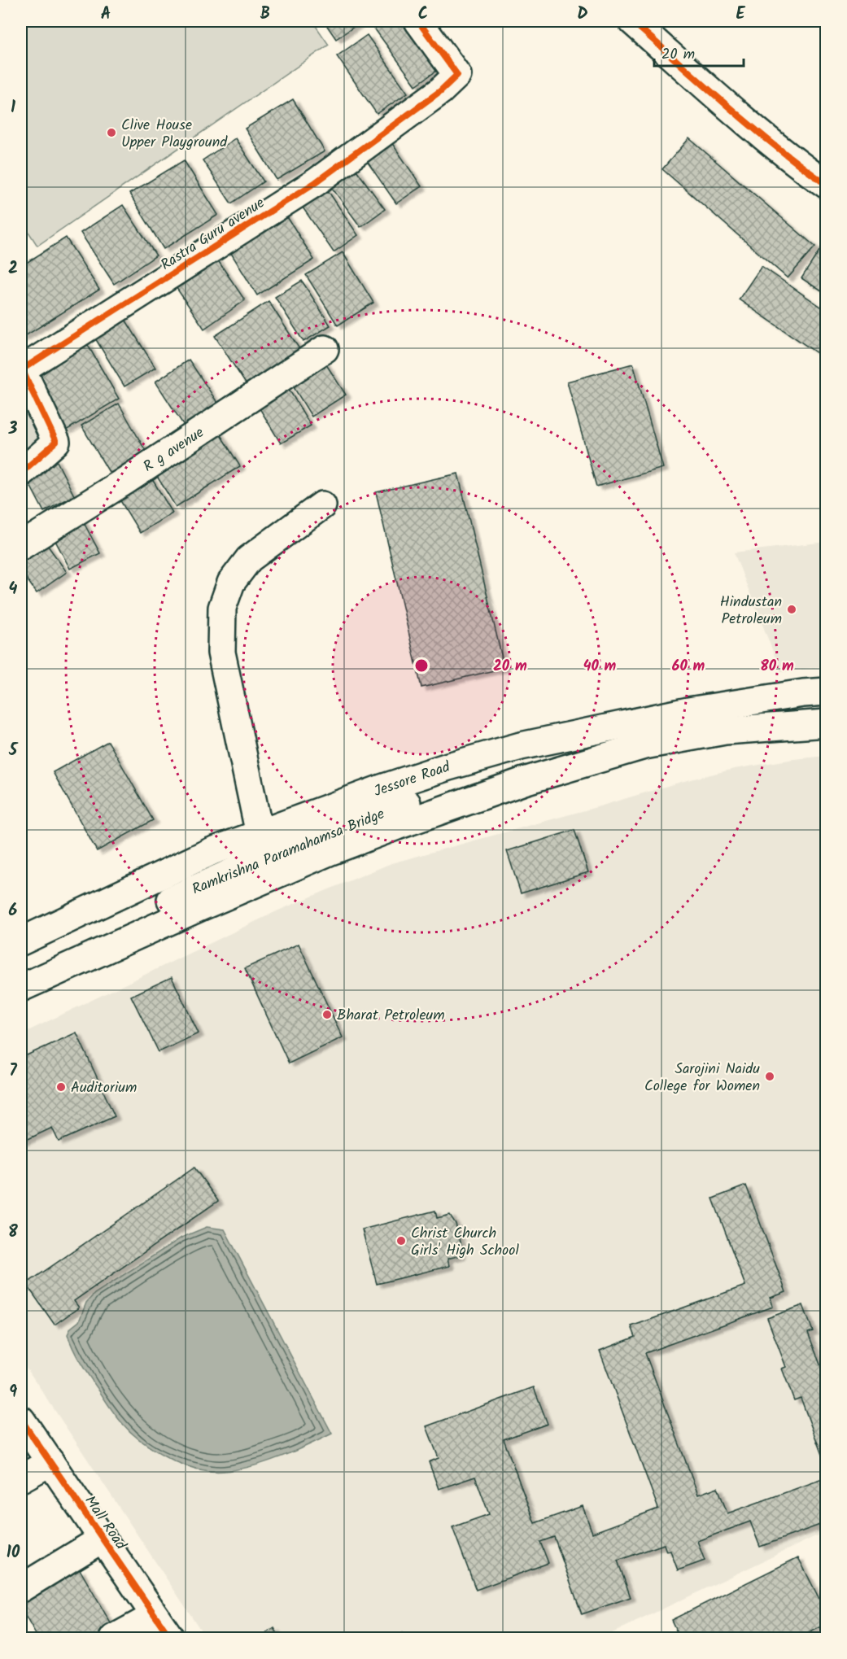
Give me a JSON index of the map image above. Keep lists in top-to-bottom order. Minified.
{"streets":{"main road":["Rastra Guru avenue","R g avenue","Jessore Road","Ramkrishna Paramahamsa Bridge","Mall Road"]},"places":["Clive House Upper Playground","Hindustan Petroleum","Bharat Petroleum","Sarojini Naidu College for Women","Auditorium","Christ Church Girls' High School"],"scale_bar":"20 m","grid":{"columns":["A","B","C","D","E"],"rows":["1","2","3","4","5","6","7","8","9","10"]},"rings":["20 m","40 m","60 m","80 m"]}
